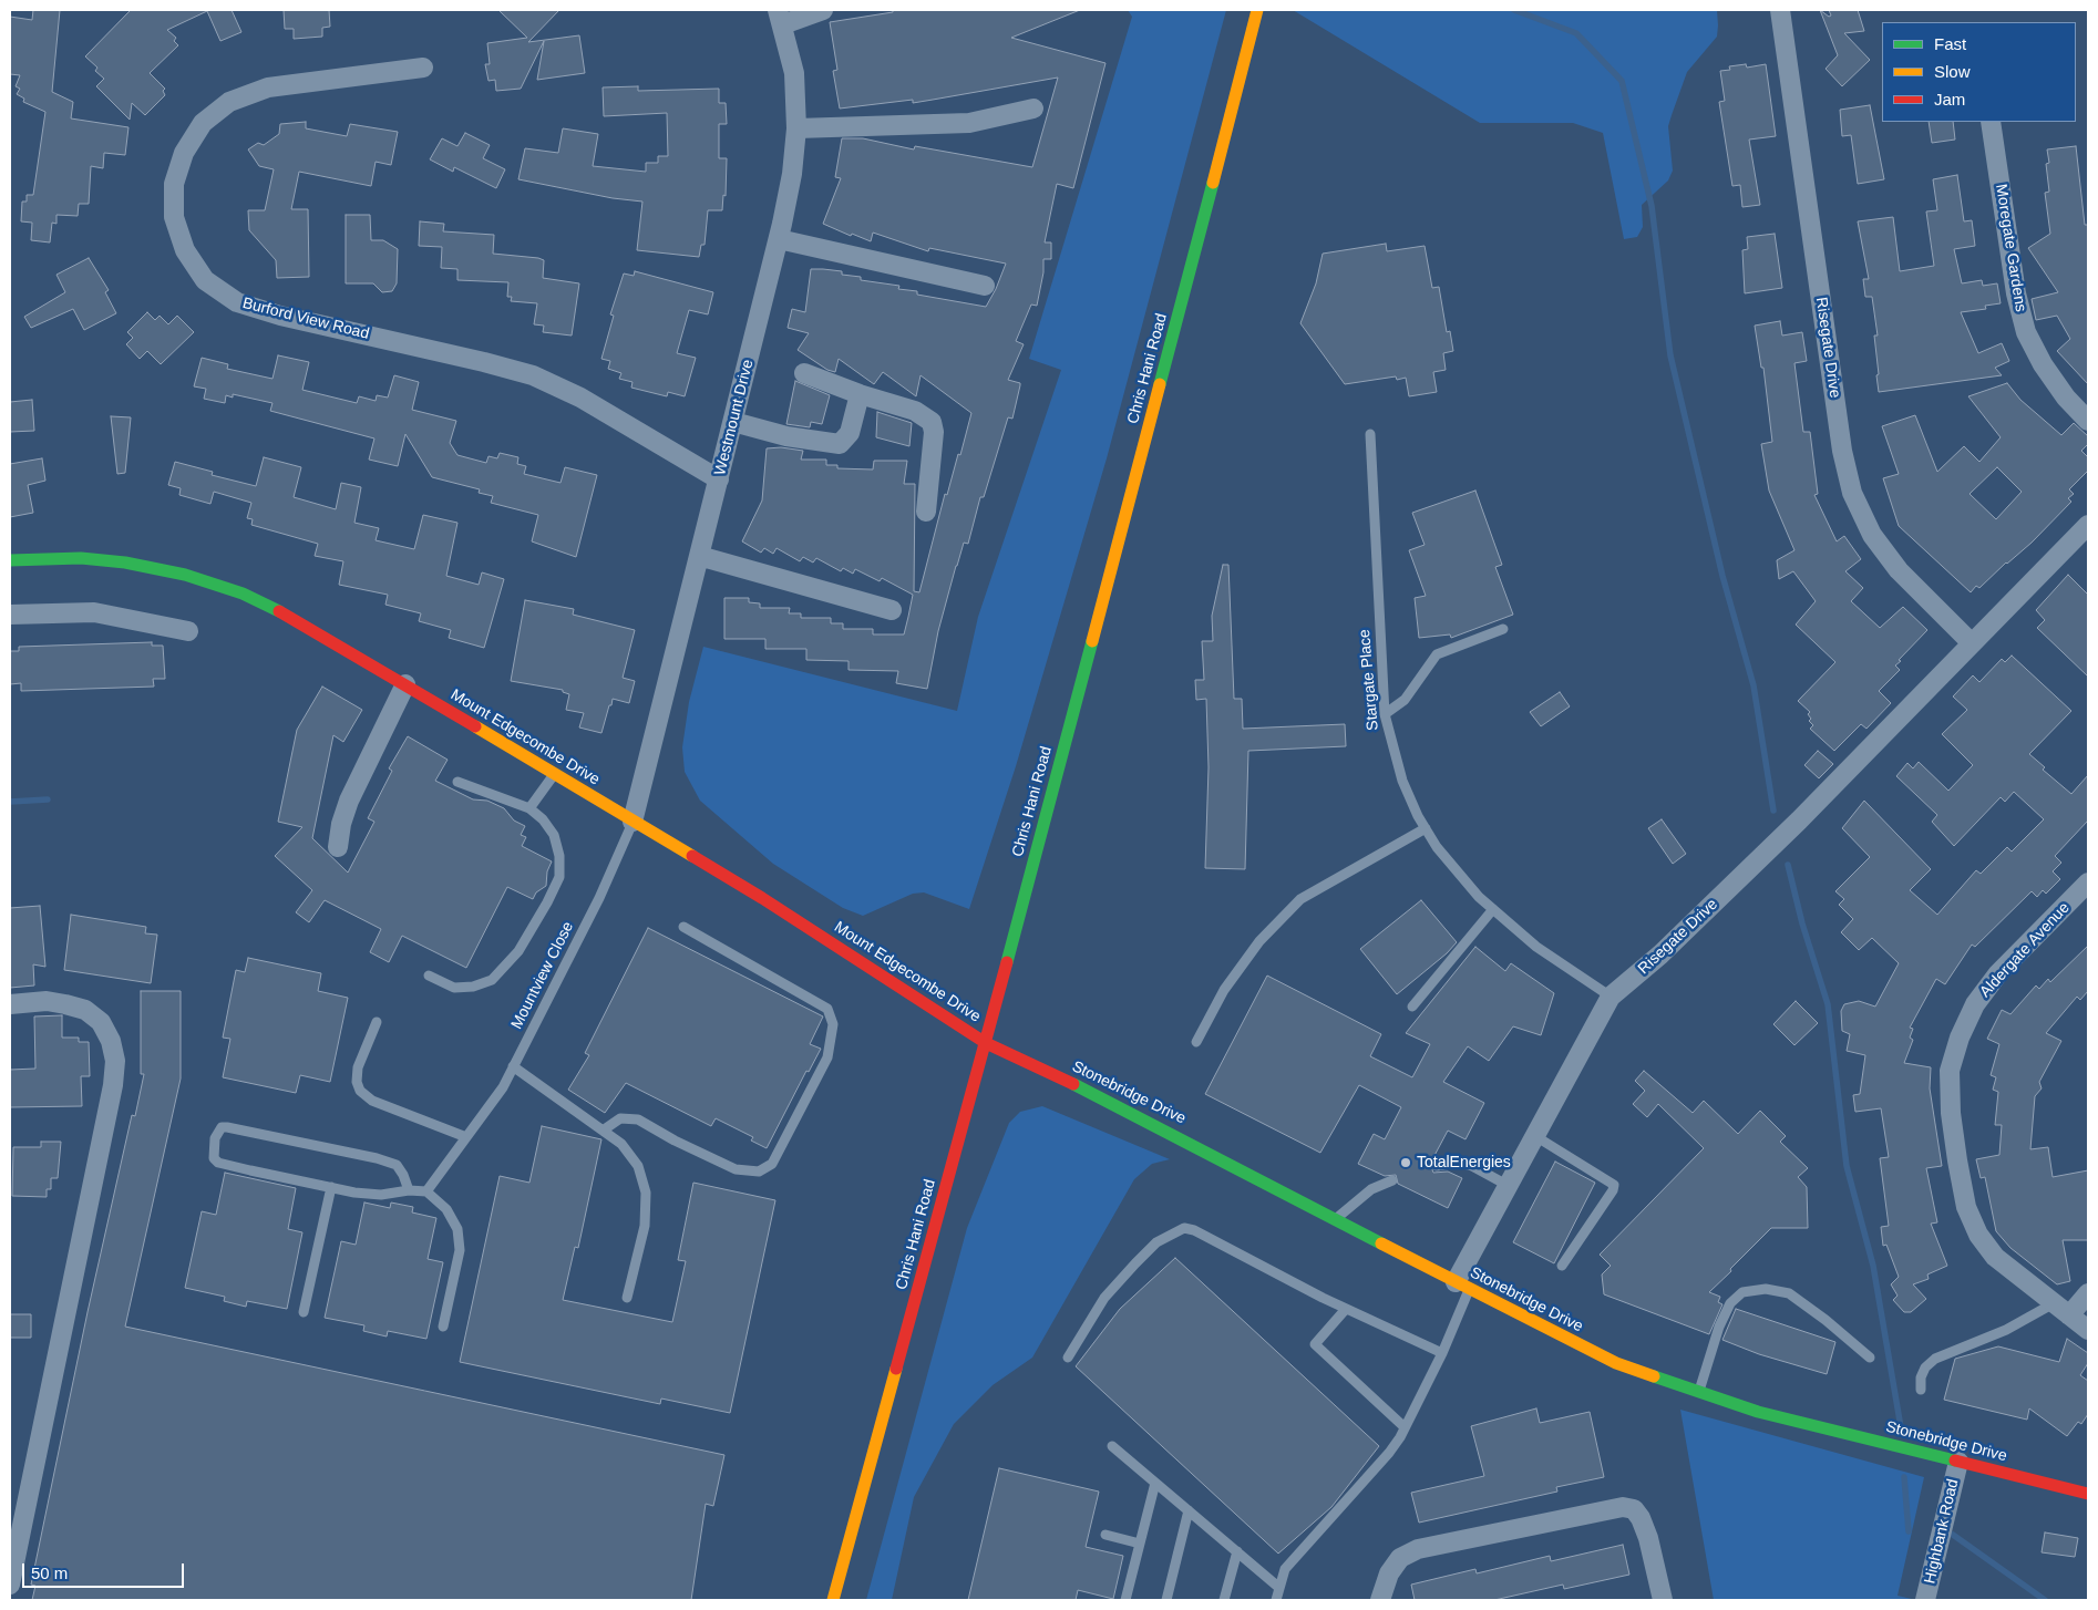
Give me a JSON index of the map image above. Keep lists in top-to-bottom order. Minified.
{"streets":{"street":["Moregate Gardens","Burford View Road","Risegate Drive","Chris Hani Road","Westmount Drive","Mount Edgecombe Drive","Aldergate Avenue","Stonebridge Drive","Highbank Road"],"lane":["Stargate Place","Mountview Close"]},"crossings":[["Burford View Road","Westmount Drive"],["Risegate Drive","Stargate Place"],["Risegate Drive","Stonebridge Drive"],["Chris Hani Road","Mount Edgecombe Drive"],["Chris Hani Road","Stonebridge Drive"],["Westmount Drive","Mount Edgecombe Drive"],["Westmount Drive","Mountview Close"],["Mount Edgecombe Drive","Mountview Close"],["Mount Edgecombe Drive","Stonebridge Drive"],["Stonebridge Drive","Highbank Road"]],"places":["TotalEnergies"],"legend":["Fast","Slow","Jam"],"scale_bar":"50 m"}
